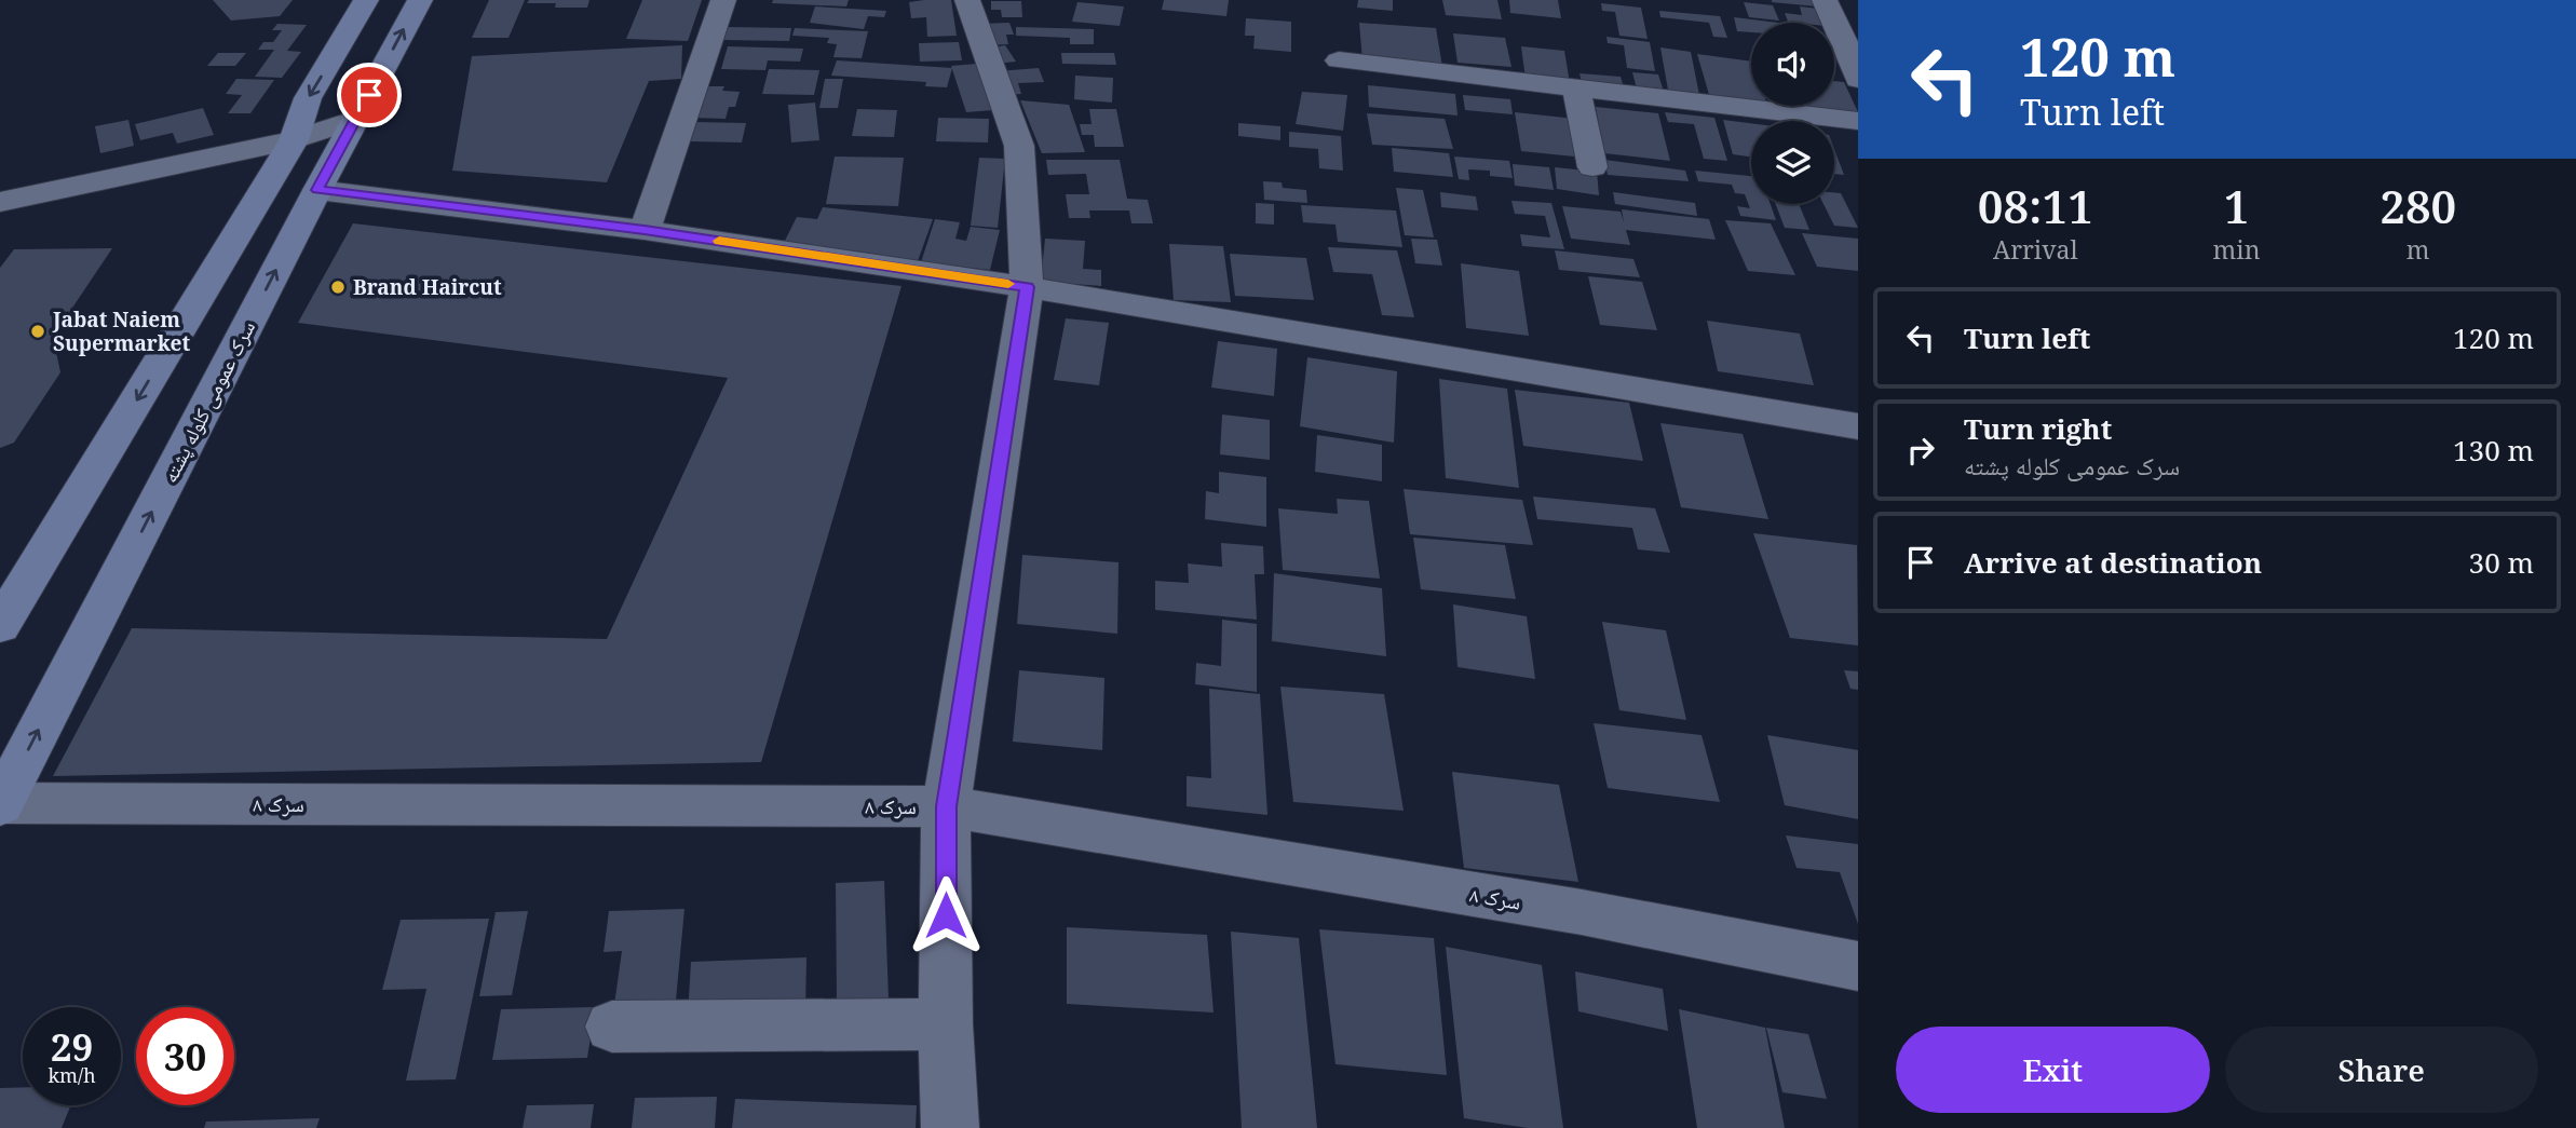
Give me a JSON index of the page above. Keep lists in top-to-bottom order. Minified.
{"streets":{"main road":["سرک عمومی کلوله پشته"],"street":["سرک ۸"]},"crossings":[["سرک عمومی کلوله پشته","سرک ۸"]],"places":["Brand Haircut","Jabat Naiem Supermarket"],"page":{"turn":["120 m","Turn left"],"eta":["08:11","Arrival","1","min","280","m"],"list":[{"name":"Turn left","value":"120 m"},{"name":"Turn right","note":"سرک عمومی کلوله پشته","value":"130 m"},{"name":"Arrive at destination","value":"30 m"}],"speed":"29 km/h","limit":"30","buttons":["Exit","Share"]}}
